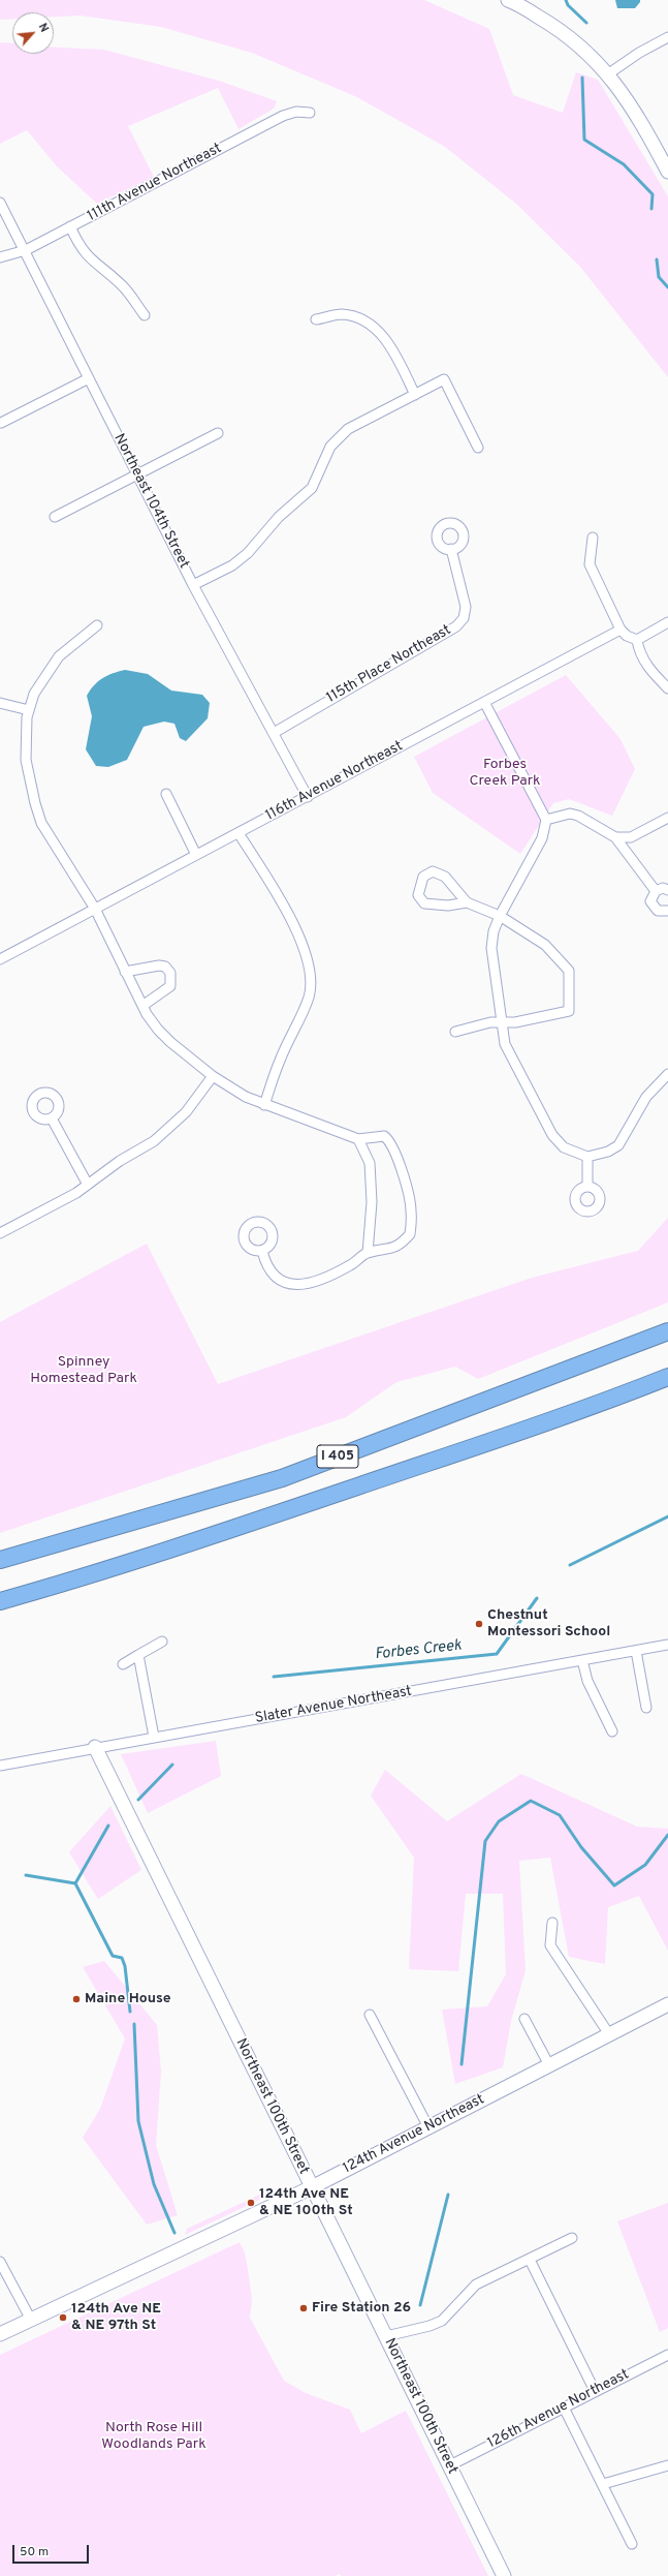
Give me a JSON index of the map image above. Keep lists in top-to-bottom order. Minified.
{"streets":{"highway":["I 405"],"street":["111th Avenue Northeast","Northeast 104th Street","115th Place Northeast","116th Avenue Northeast","Slater Avenue Northeast","Northeast 100th Street","124th Avenue Northeast","126th Avenue Northeast"]},"crossings":[["111th Avenue Northeast","Northeast 104th Street"],["Northeast 104th Street","115th Place Northeast"],["Northeast 104th Street","116th Avenue Northeast"],["Slater Avenue Northeast","Northeast 100th Street"],["Northeast 100th Street","124th Avenue Northeast"],["Northeast 100th Street","126th Avenue Northeast"]],"water":["Forbes Creek"],"parks":["Forbes Creek Park","Spinney Homestead Park","North Rose Hill Woodlands Park"],"places":["Chestnut Montessori School","Maine House","124th Ave NE & NE 100th St","Fire Station 26","124th Ave NE & NE 97th St"],"scale_bar":"50 m","north":"top right"}
